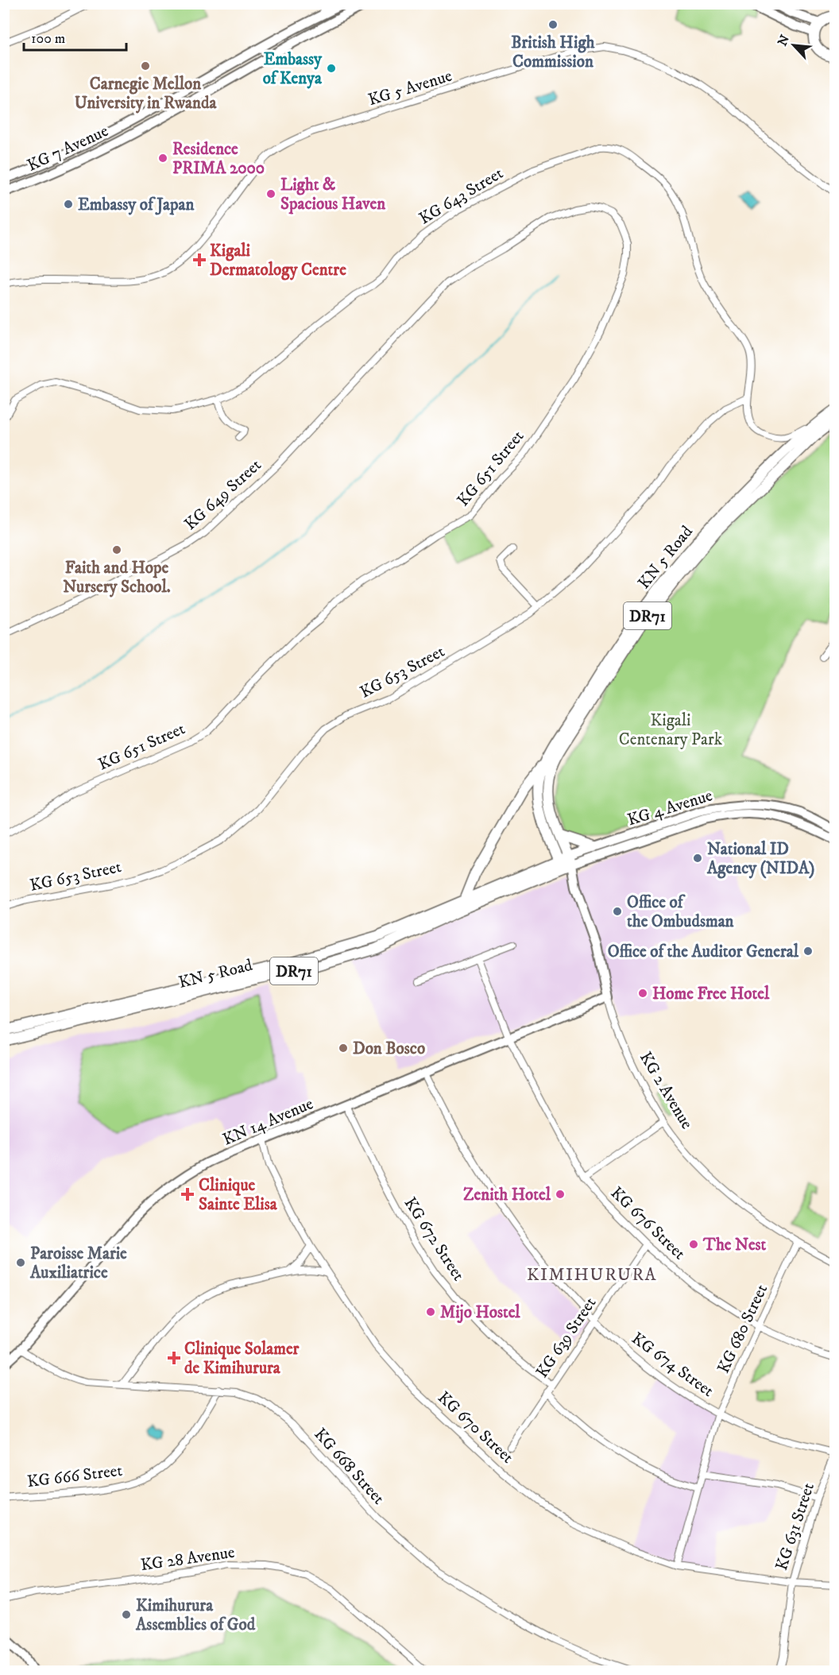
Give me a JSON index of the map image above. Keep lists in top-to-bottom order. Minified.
{"streets":{"main road":["KG 7 Avenue","KN 5 Road","DR71","KG 4 Avenue","KG 2 Avenue","KN 14 Avenue"],"street":["KG 5 Avenue","KG 643 Street","KG 651 Street","KG 649 Street","KG 653 Street","KG 676 Street","KG 672 Street","KG 680 Street","KG 639 Street","KG 674 Street","KG 670 Street","KG 668 Street","KG 666 Street","KG 631 Street","KG 28 Avenue"]},"crossings":[["KG 643 Street","KN 5 Road"],["KG 643 Street","KG 653 Street"],["KG 651 Street","KG 649 Street"],["KN 5 Road","KG 4 Avenue"],["KN 5 Road","KG 2 Avenue"],["KG 4 Avenue","KG 2 Avenue"],["KG 2 Avenue","KN 14 Avenue"],["KG 2 Avenue","KG 680 Street"],["KN 14 Avenue","KG 676 Street"],["KN 14 Avenue","KG 672 Street"],["KN 14 Avenue","KG 674 Street"],["KN 14 Avenue","KG 670 Street"],["KN 14 Avenue","KG 668 Street"],["KG 676 Street","KG 680 Street"],["KG 676 Street","KG 639 Street"],["KG 672 Street","KG 639 Street"],["KG 680 Street","KG 674 Street"],["KG 680 Street","KG 670 Street"],["KG 639 Street","KG 674 Street"],["KG 674 Street","KG 631 Street"],["KG 670 Street","KG 631 Street"],["KG 668 Street","KG 666 Street"]],"districts":["KIMIHURURA"],"parks":["Kigali Centenary Park"],"places":{"other":["British High Commission","Carnegie Mellon University in Rwanda","Embassy of Kenya","Residence PRIMA 2000","Light & Spacious Haven","Embassy of Japan","Faith and Hope Nursery School.","National ID Agency (NIDA)","Office of the Ombudsman","Office of the Auditor General","Home Free Hotel","Don Bosco","Zenith Hotel","The Nest","Paroisse Marie Auxiliatrice","Mijo Hostel","Kimihurura Assemblies of God"],"health":["Kigali Dermatology Centre","Clinique Sainte Elisa","Clinique Solamer de Kimihurura"]},"scale_bar":"100 m","north":"top left"}
